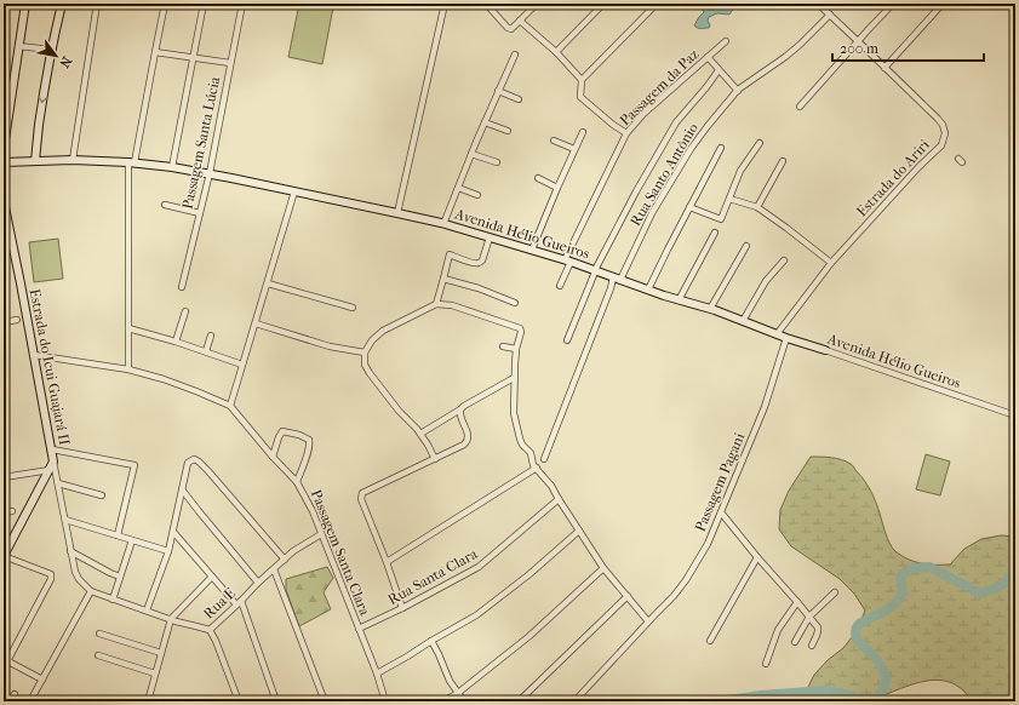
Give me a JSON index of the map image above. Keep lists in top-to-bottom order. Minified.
{"streets":{"main road":["Avenida Hélio Gueiros","Estrada do Icui Guajará II"],"street":["Passagem da Paz","Passagem Santa Lúcia","Rua Santo Antônio","Estrada do Ariri","Passagem Pagani","Passagem Santa Clara","Rua Santa Clara","Rua E"]},"crossings":[["Passagem da Paz","Avenida Hélio Gueiros"],["Passagem Santa Lúcia","Avenida Hélio Gueiros"],["Rua Santo Antônio","Estrada do Ariri"],["Rua Santo Antônio","Avenida Hélio Gueiros"],["Estrada do Ariri","Avenida Hélio Gueiros"],["Avenida Hélio Gueiros","Passagem Pagani"],["Estrada do Icui Guajará II","Passagem Santa Clara"],["Passagem Santa Clara","Rua Santa Clara"],["Passagem Santa Clara","Rua E"]],"scale_bar":"200 m","north":"bottom right"}
